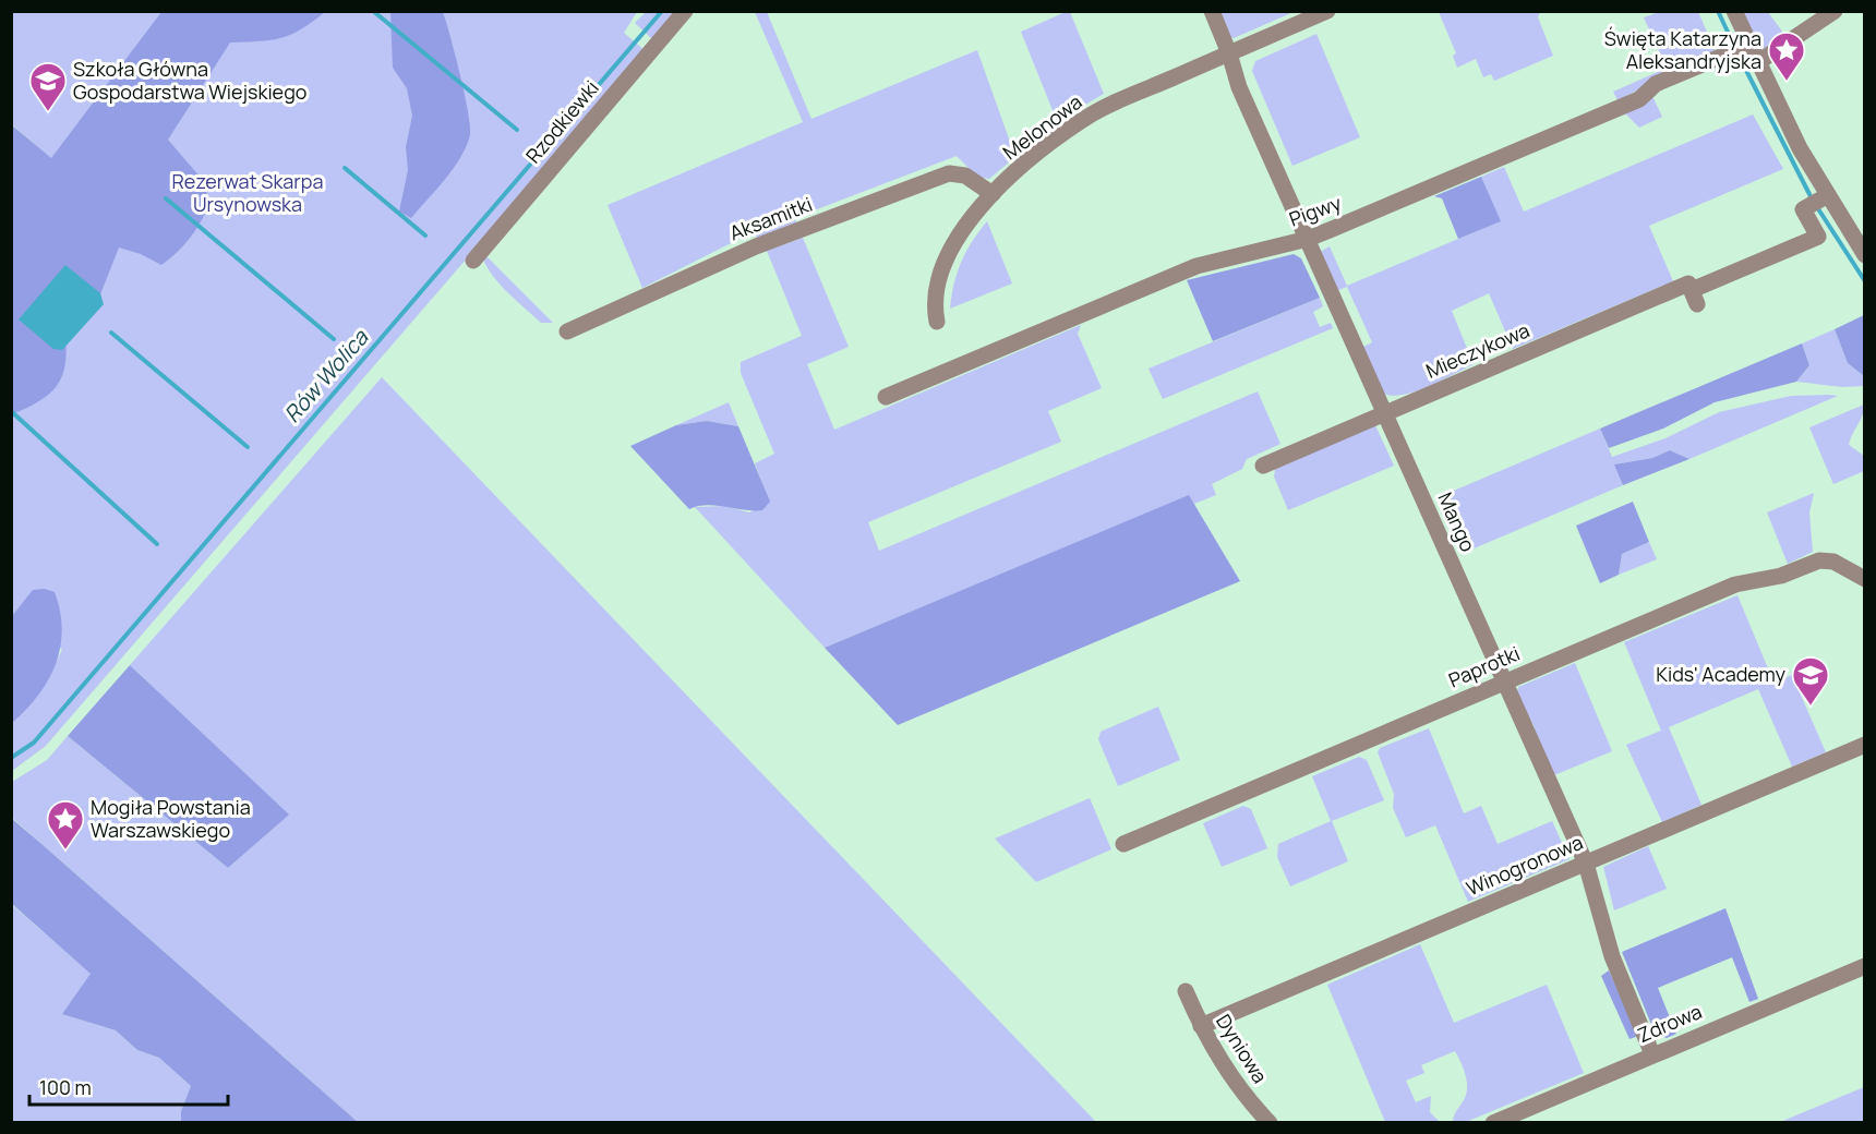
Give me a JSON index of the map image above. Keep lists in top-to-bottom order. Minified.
{"streets":{"street":["Rzodkiewki","Melonowa","Pigwy","Aksamitki","Mieczykowa","Mango","Paprotki","Winogronowa","Zdrowa","Dyniowa"]},"crossings":[["Melonowa","Aksamitki"],["Melonowa","Mango"],["Pigwy","Mango"],["Mieczykowa","Mango"],["Mango","Paprotki"],["Mango","Winogronowa"],["Mango","Zdrowa"],["Winogronowa","Dyniowa"]],"water":["Rów Wolica"],"parks":["Rezerwat Skarpa Ursynowska"],"places":{"place":["Święta Katarzyna Aleksandryjska","Mogiła Powstania Warszawskiego"],"school or university":["Szkoła Główna Gospodarstwa Wiejskiego","Kids' Academy"]},"scale_bar":"100 m"}
